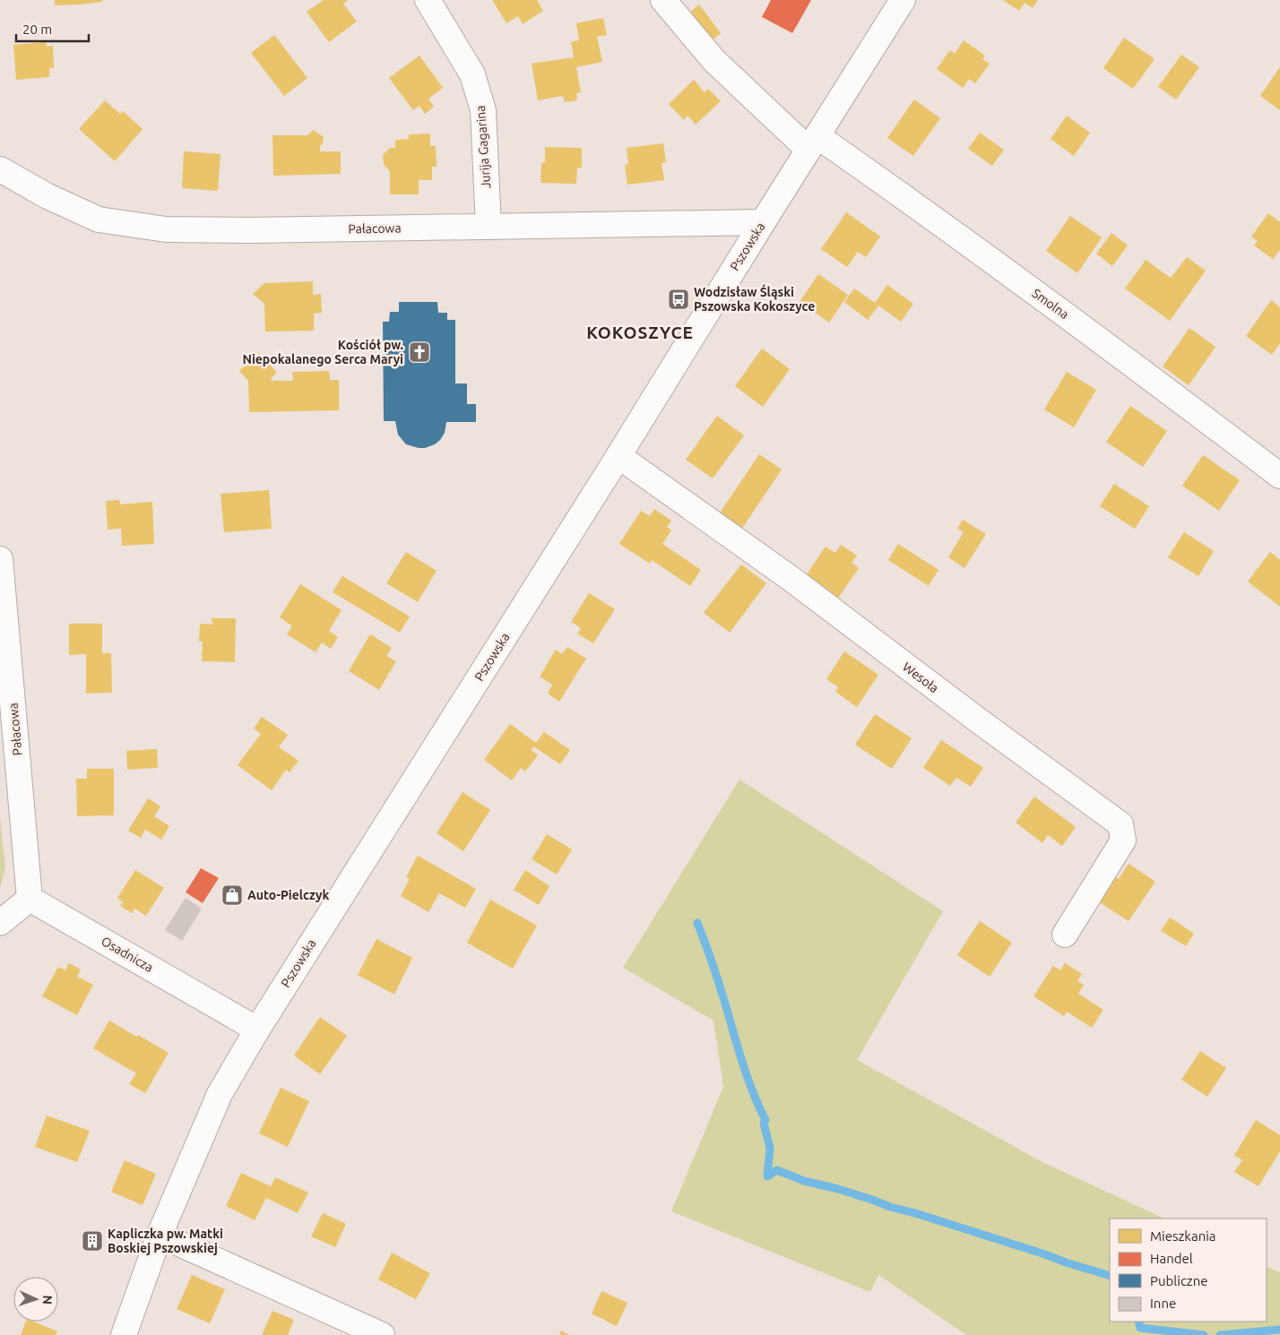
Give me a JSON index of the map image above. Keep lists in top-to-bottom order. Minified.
{"streets":{"street":["Jurija Gagarina","Pałacowa","Pszowska","Smolna","Wesoła","Osadnicza"]},"crossings":[["Jurija Gagarina","Pałacowa"],["Pałacowa","Pszowska"],["Pałacowa","Osadnicza"],["Pszowska","Smolna"],["Pszowska","Wesoła"],["Pszowska","Osadnicza"]],"districts":["KOKOSZYCE"],"places":{"bus stop":["Wodzisław Śląski Pszowska Kokoszyce"],"church":["Kościół pw. Niepokalanego Serca Maryi"],"shop":["Auto-Pielczyk"],"building":["Kapliczka pw. Matki Boskiej Pszowskiej"]},"legend":["Mieszkania","Handel","Publiczne","Inne"],"scale_bar":"20 m","north":"right"}
